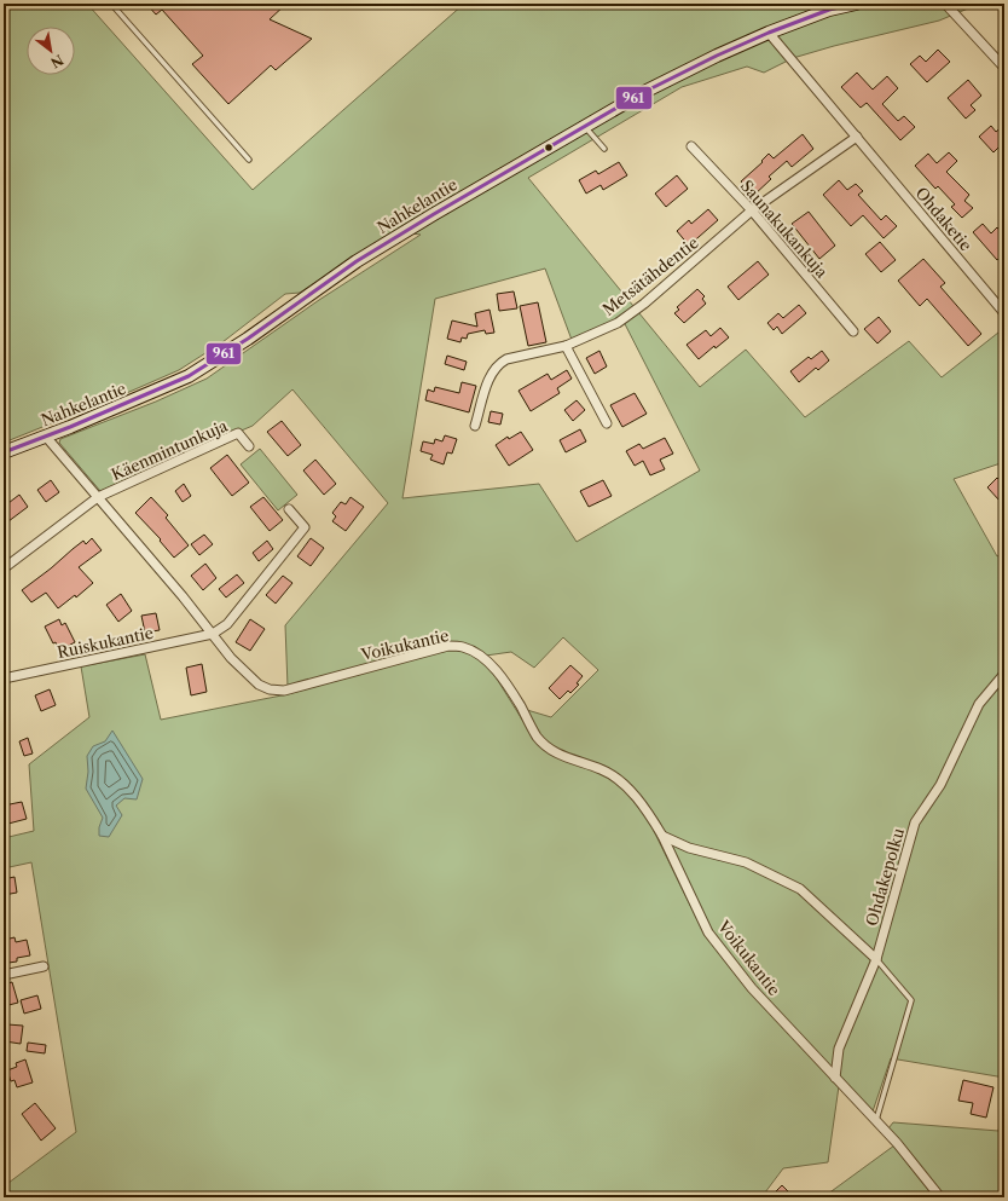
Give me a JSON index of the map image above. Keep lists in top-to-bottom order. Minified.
{"streets":{"main road":["Nahkelantie"],"street":["Ohdaketie","Saunakukankuja","Metsätähdentie","Käenmintunkuja","Ruiskukantie","Voikukantie","Ohdakepolku"]},"crossings":[["Nahkelantie","Ohdaketie"],["Nahkelantie","Voikukantie"],["Ohdaketie","Metsätähdentie"],["Saunakukankuja","Metsätähdentie"],["Käenmintunkuja","Voikukantie"],["Ruiskukantie","Voikukantie"],["Voikukantie","Ohdakepolku"]],"lines":["transit line 961"],"north":"bottom right"}
